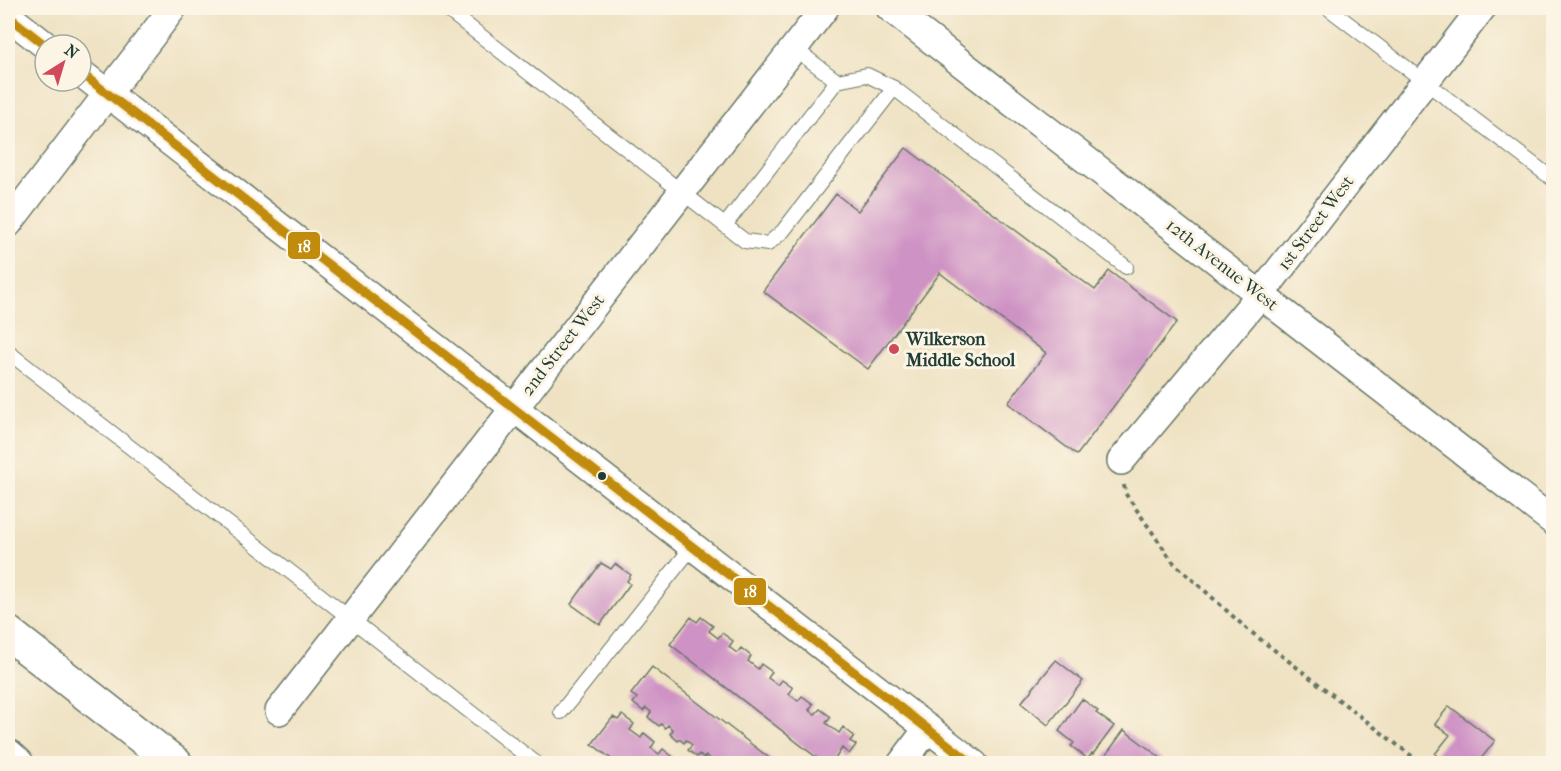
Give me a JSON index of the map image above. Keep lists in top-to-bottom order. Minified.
{"streets":{"street":["1st Street West","12th Avenue West","2nd Street West"]},"crossings":[["1st Street West","12th Avenue West"]],"places":["Wilkerson Middle School"],"lines":["transit line 18"],"north":"top right"}
